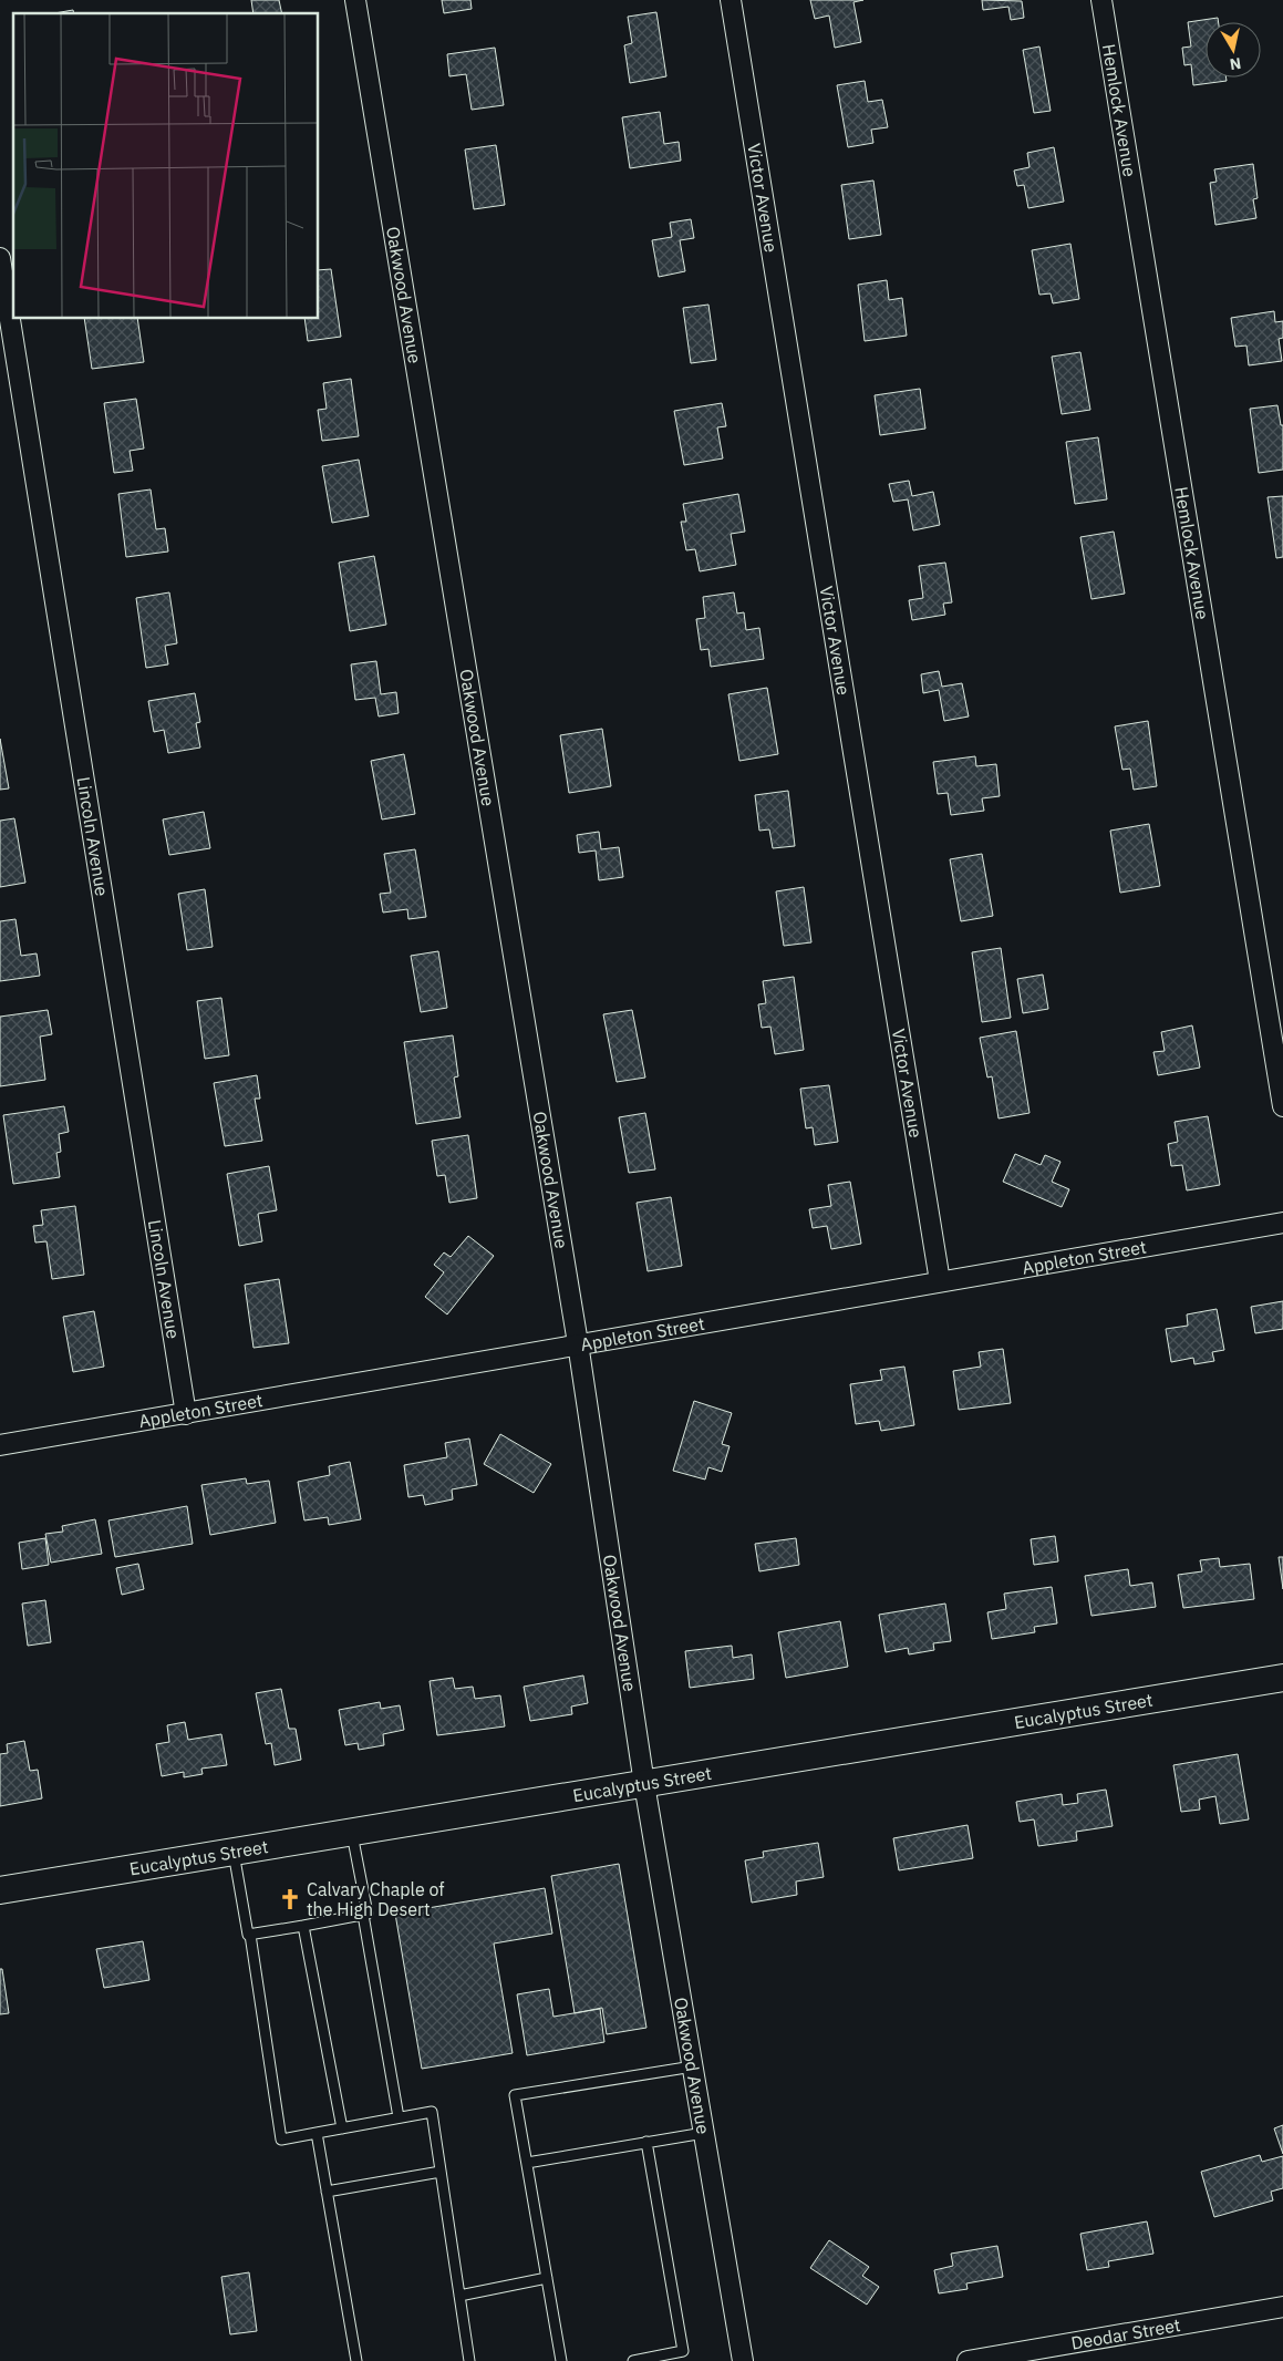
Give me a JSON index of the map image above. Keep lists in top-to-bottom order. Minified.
{"streets":{"main road":["Eucalyptus Street"],"street":["Hemlock Avenue","Victor Avenue","Oakwood Avenue","Lincoln Avenue","Appleton Street","Deodar Street"]},"crossings":[["Victor Avenue","Appleton Street"],["Oakwood Avenue","Appleton Street"],["Oakwood Avenue","Eucalyptus Street"],["Lincoln Avenue","Appleton Street"]],"places":{"church":["Calvary Chaple of the High Desert"]},"north":"bottom"}
